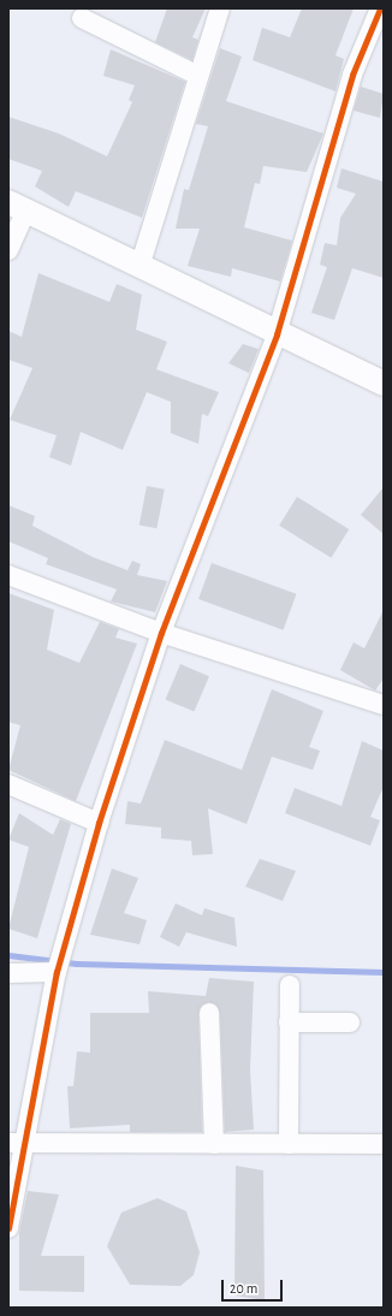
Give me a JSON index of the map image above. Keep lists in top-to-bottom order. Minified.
{"scale_bar":"20 m"}
